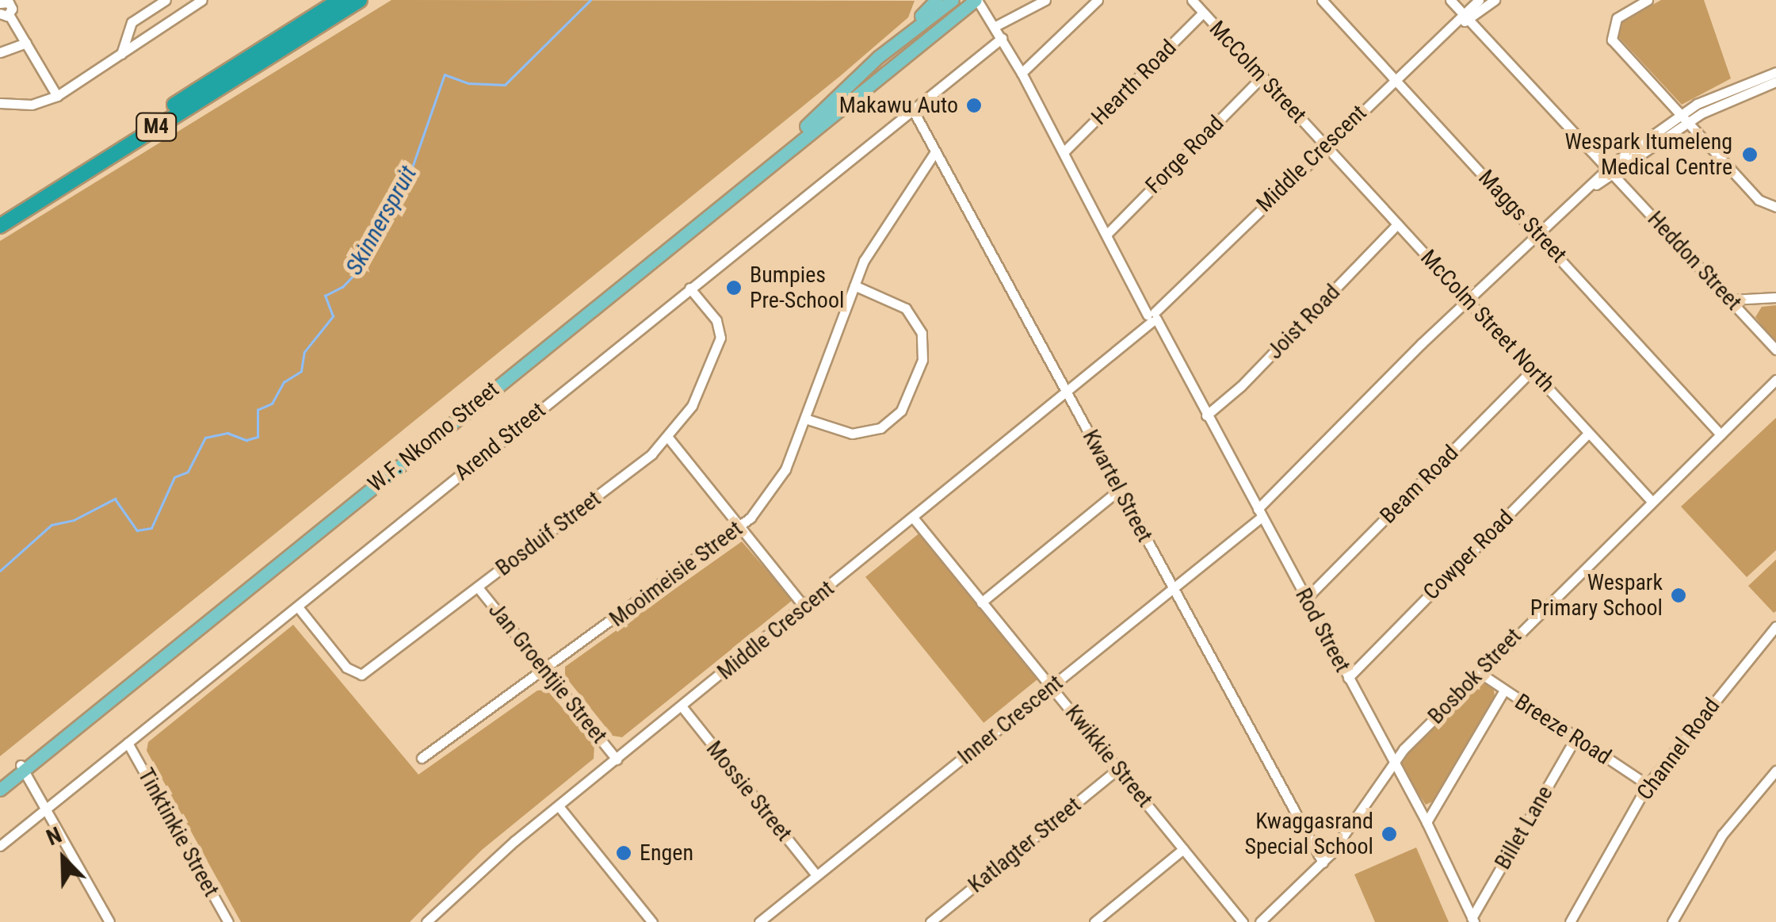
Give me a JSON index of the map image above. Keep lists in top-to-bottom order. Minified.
{"streets":{"highway":["M4"],"main road":["W.F. Nkomo Street"],"street":["McColm Street","Hearth Road","Forge Road","Middle Crescent","Maggs Street","Heddon Street","McColm Street North","Joist Road","Arend Street","Beam Road","Kwartel Street","Bosduif Street","Cowper Road","Mooimeisie Street","Rod Street","Jan Groentjie Street","Bosbok Street","Inner Crescent","Breeze Road","Channel Road","Kwikkie Street","Mossie Street","Billet Lane","Tinktinkie Street","Katlagter Street"]},"crossings":[["McColm Street","Hearth Road"],["McColm Street","Forge Road"],["McColm Street","Middle Crescent"],["McColm Street","McColm Street North"],["Hearth Road","Rod Street"],["Forge Road","Rod Street"],["Middle Crescent","Maggs Street"],["Middle Crescent","Heddon Street"],["Middle Crescent","McColm Street North"],["Middle Crescent","Kwartel Street"],["Middle Crescent","Rod Street"],["Middle Crescent","Jan Groentjie Street"],["Middle Crescent","Kwikkie Street"],["Middle Crescent","Mossie Street"],["Maggs Street","Bosbok Street"],["Maggs Street","Inner Crescent"],["Heddon Street","Inner Crescent"],["McColm Street North","Joist Road"],["McColm Street North","Beam Road"],["McColm Street North","Cowper Road"],["McColm Street North","Bosbok Street"],["McColm Street North","Inner Crescent"],["Joist Road","Rod Street"],["W.F. Nkomo Street","Rod Street"],["Arend Street","Kwartel Street"],["Arend Street","Bosduif Street"],["Arend Street","Rod Street"],["Arend Street","Tinktinkie Street"],["Beam Road","Rod Street"],["Kwartel Street","Mooimeisie Street"],["Kwartel Street","Bosbok Street"],["Kwartel Street","Inner Crescent"],["Bosduif Street","Jan Groentjie Street"],["Cowper Road","Rod Street"],["Mooimeisie Street","Jan Groentjie Street"],["Rod Street","Bosbok Street"],["Rod Street","Inner Crescent"],["Rod Street","Billet Lane"],["Bosbok Street","Breeze Road"],["Inner Crescent","Kwikkie Street"],["Inner Crescent","Mossie Street"],["Breeze Road","Channel Road"],["Breeze Road","Billet Lane"],["Kwikkie Street","Katlagter Street"]],"water":["Skinnerspruit"],"places":["Makawu Auto","Wespark Itumeleng Medical Centre","Bumpies Pre-School","Wespark Primary School","Kwaggasrand Special School","Engen"],"north":"top left"}
